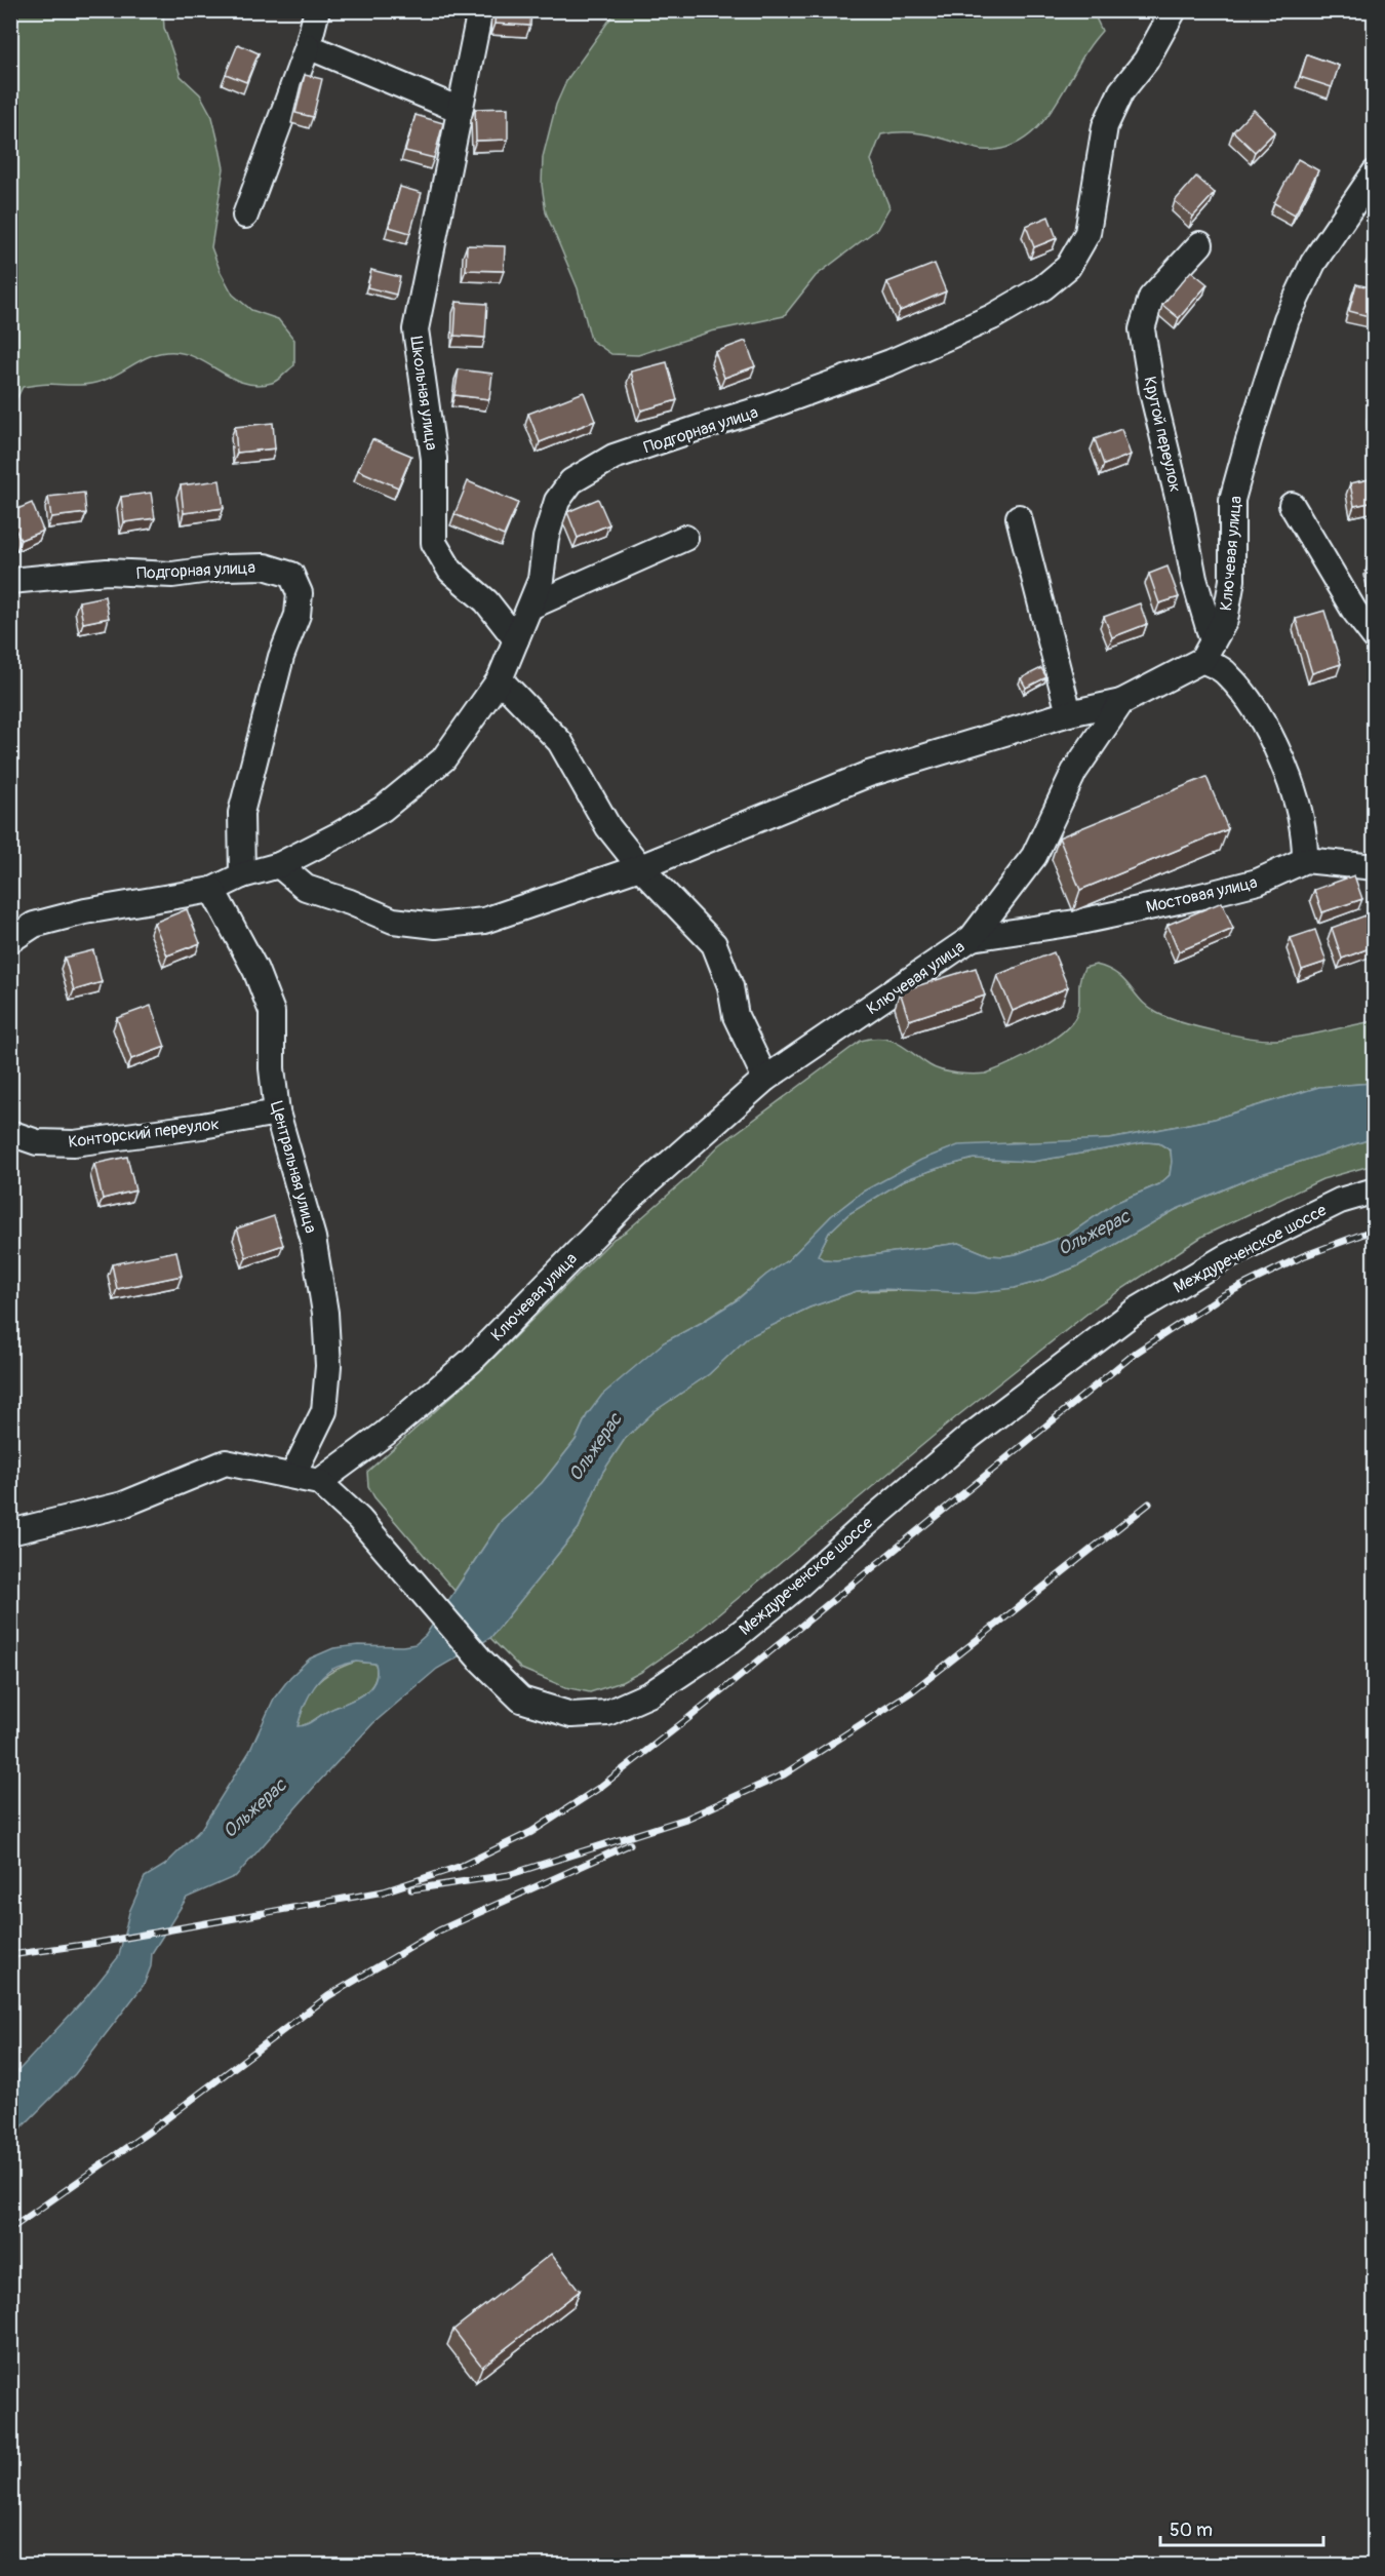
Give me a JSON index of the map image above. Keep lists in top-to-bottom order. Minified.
{"streets":{"street":["Школьная улица","Подгорная улица","Крутой переулок","Ключевая улица","Мостовая улица","Конторский переулок","Центральная улица","Междуреченское шоссе"]},"crossings":[["Школьная улица","Подгорная улица"],["Подгорная улица","Центральная улица"],["Крутой переулок","Ключевая улица"],["Ключевая улица","Мостовая улица"],["Ключевая улица","Междуреченское шоссе"],["Конторский переулок","Центральная улица"],["Центральная улица","Междуреченское шоссе"]],"water":["Ольжерас"],"scale_bar":"50 m"}
